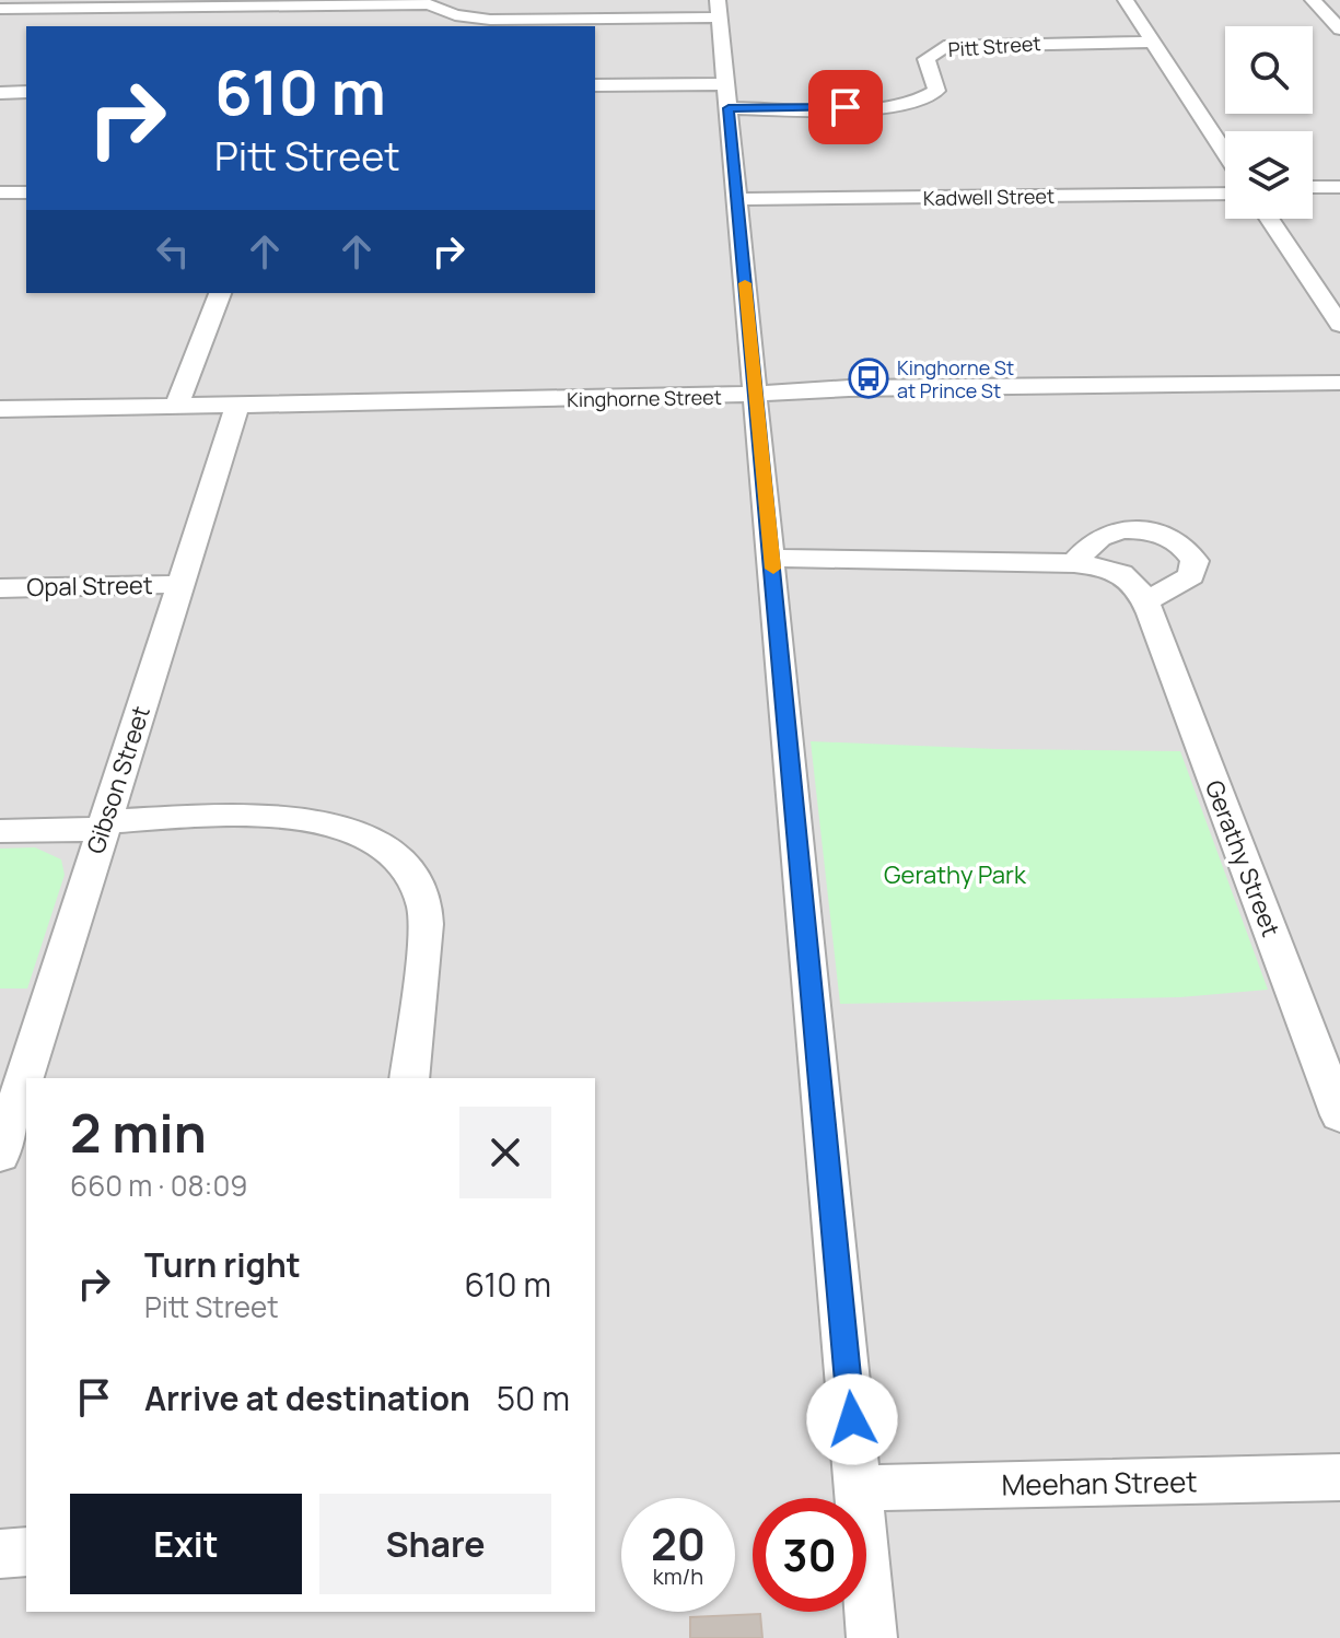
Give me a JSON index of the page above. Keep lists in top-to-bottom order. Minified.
{"streets":{"street":["Pitt Street","Kadwell Street","Kinghorne Street","Opal Street","Gibson Street","Gerathy Street","Meehan Street"]},"crossings":[["Kinghorne Street","Gibson Street"],["Opal Street","Gibson Street"]],"parks":["Gerathy Park"],"places":{"bus stop":["Kinghorne St at Prince St"]},"page":{"turn":["610 m","Pitt Street"],"heading":["2 min","660 m · 08:09"],"list":[{"name":"Turn right","note":"Pitt Street","value":"610 m"},{"name":"Arrive at destination","value":"50 m"}],"buttons":["Exit","Share"],"speed":"20 km/h","limit":"30"}}
